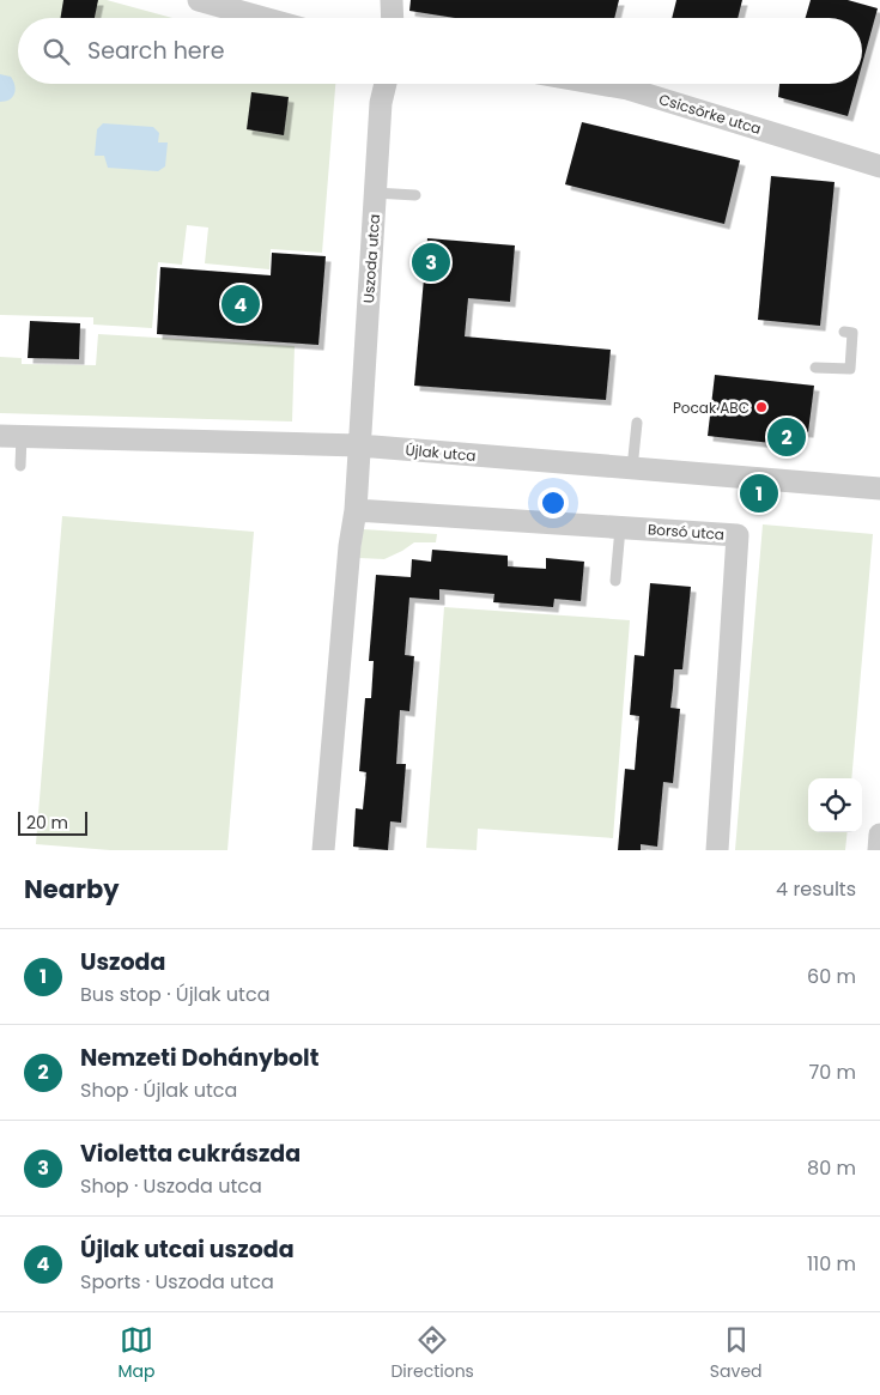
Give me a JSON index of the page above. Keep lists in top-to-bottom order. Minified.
{"streets":{"street":["Csicsörke utca","Uszoda utca","Újlak utca","Borsó utca"]},"crossings":[["Uszoda utca","Újlak utca"]],"places":["Pocak ABC"],"scale_bar":"20 m","page":{"search":"Search here","pins":["3","4","2","1"],"scale":"20 m","heading":["Nearby","4 results"],"list":[{"mark":"1","name":"Uszoda","note":"Bus stop · Újlak utca","value":"60 m"},{"mark":"2","name":"Nemzeti Dohánybolt","note":"Shop · Újlak utca","value":"70 m"},{"mark":"3","name":"Violetta cukrászda","note":"Shop · Uszoda utca","value":"80 m"},{"mark":"4","name":"Újlak utcai uszoda","note":"Sports · Uszoda utca","value":"110 m"}],"nav":["Map","Directions","Saved"]}}
